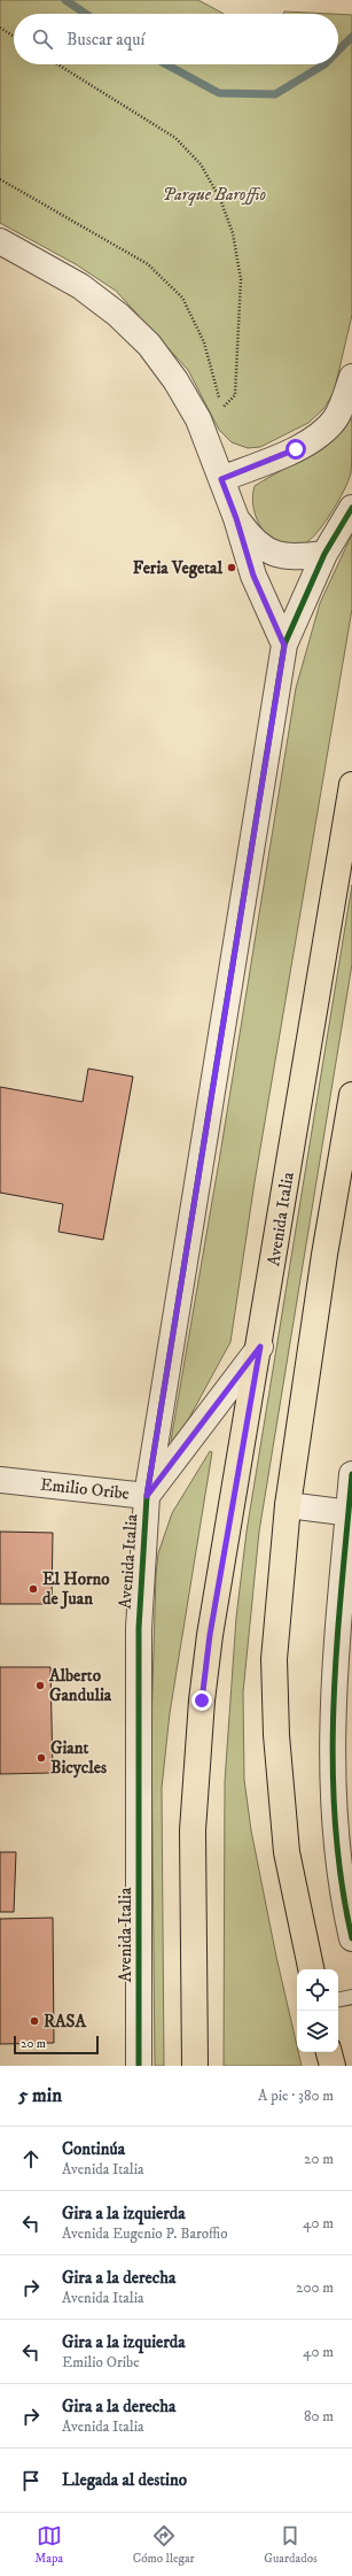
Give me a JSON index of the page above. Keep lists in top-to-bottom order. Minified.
{"streets":{"main road":["Avenida Italia"],"street":["Emilio Oribe"]},"crossings":[["Avenida Italia","Emilio Oribe"]],"parks":["Parque Baroffio"],"places":["Feria Vegetal","El Horno de Juan","Alberto Gandulia","Giant Bicycles","RASA"],"scale_bar":"20 m","page":{"search":"Buscar aquí","scale":"20 m","heading":["5 min","A pie · 380 m"],"list":[["Continúa","Avenida Italia","20 m"],["Gira a la izquierda","Avenida Eugenio P. Baroffio","40 m"],["Gira a la derecha","Avenida Italia","200 m"],["Gira a la izquierda","Emilio Oribe","40 m"],["Gira a la derecha","Avenida Italia","80 m"],"Llegada al destino"],"nav":["Mapa","Cómo llegar","Guardados"]}}
